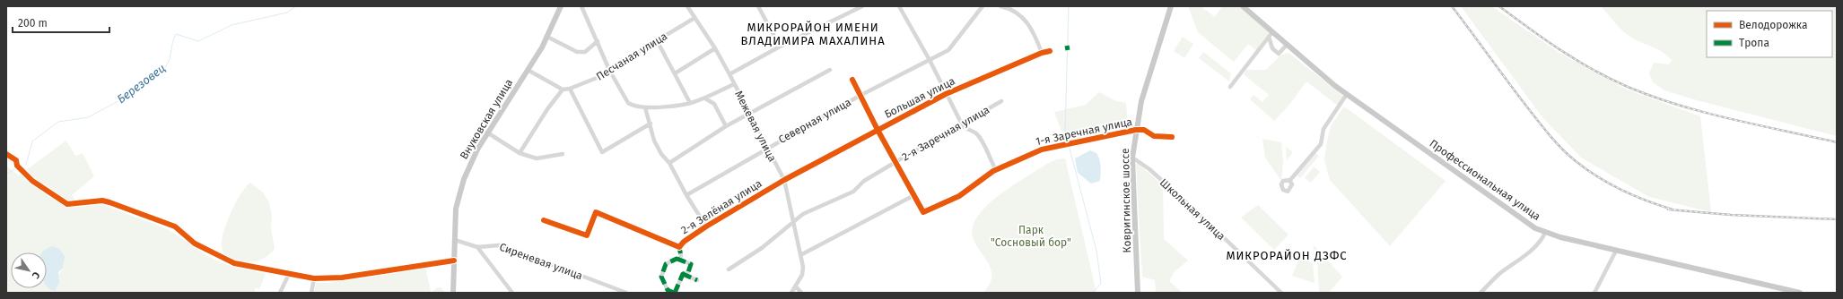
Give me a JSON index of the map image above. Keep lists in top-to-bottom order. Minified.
{"streets":{"main road":["Внуковская улица","Профессиональная улица","Ковригинское шоссе"],"street":["Песчаная улица","Большая улица","Северная улица","Межевая улица","1-я Заречная улица","2-я Заречная улица","2-я Зелёная улица","Школьная улица","Сиреневая улица"]},"crossings":[["Песчаная улица","Межевая улица"],["Большая улица","Межевая улица"],["Большая улица","2-я Зелёная улица"],["Внуковская улица","Сиреневая улица"],["Северная улица","Межевая улица"],["Северная улица","2-я Зелёная улица"],["Межевая улица","2-я Заречная улица"],["Межевая улица","2-я Зелёная улица"],["1-я Заречная улица","Ковригинское шоссе"],["Ковригинское шоссе","Школьная улица"]],"districts":["МИКРОРАЙОН ИМЕНИ ВЛАДИМИРА МАХАЛИНА","МИКРОРАЙОН ДЗФС"],"water":["Березовец"],"parks":["Парк \"Сосновый бор\""],"legend":["Велодорожка","Тропа"],"scale_bar":"200 m","north":"bottom right"}
